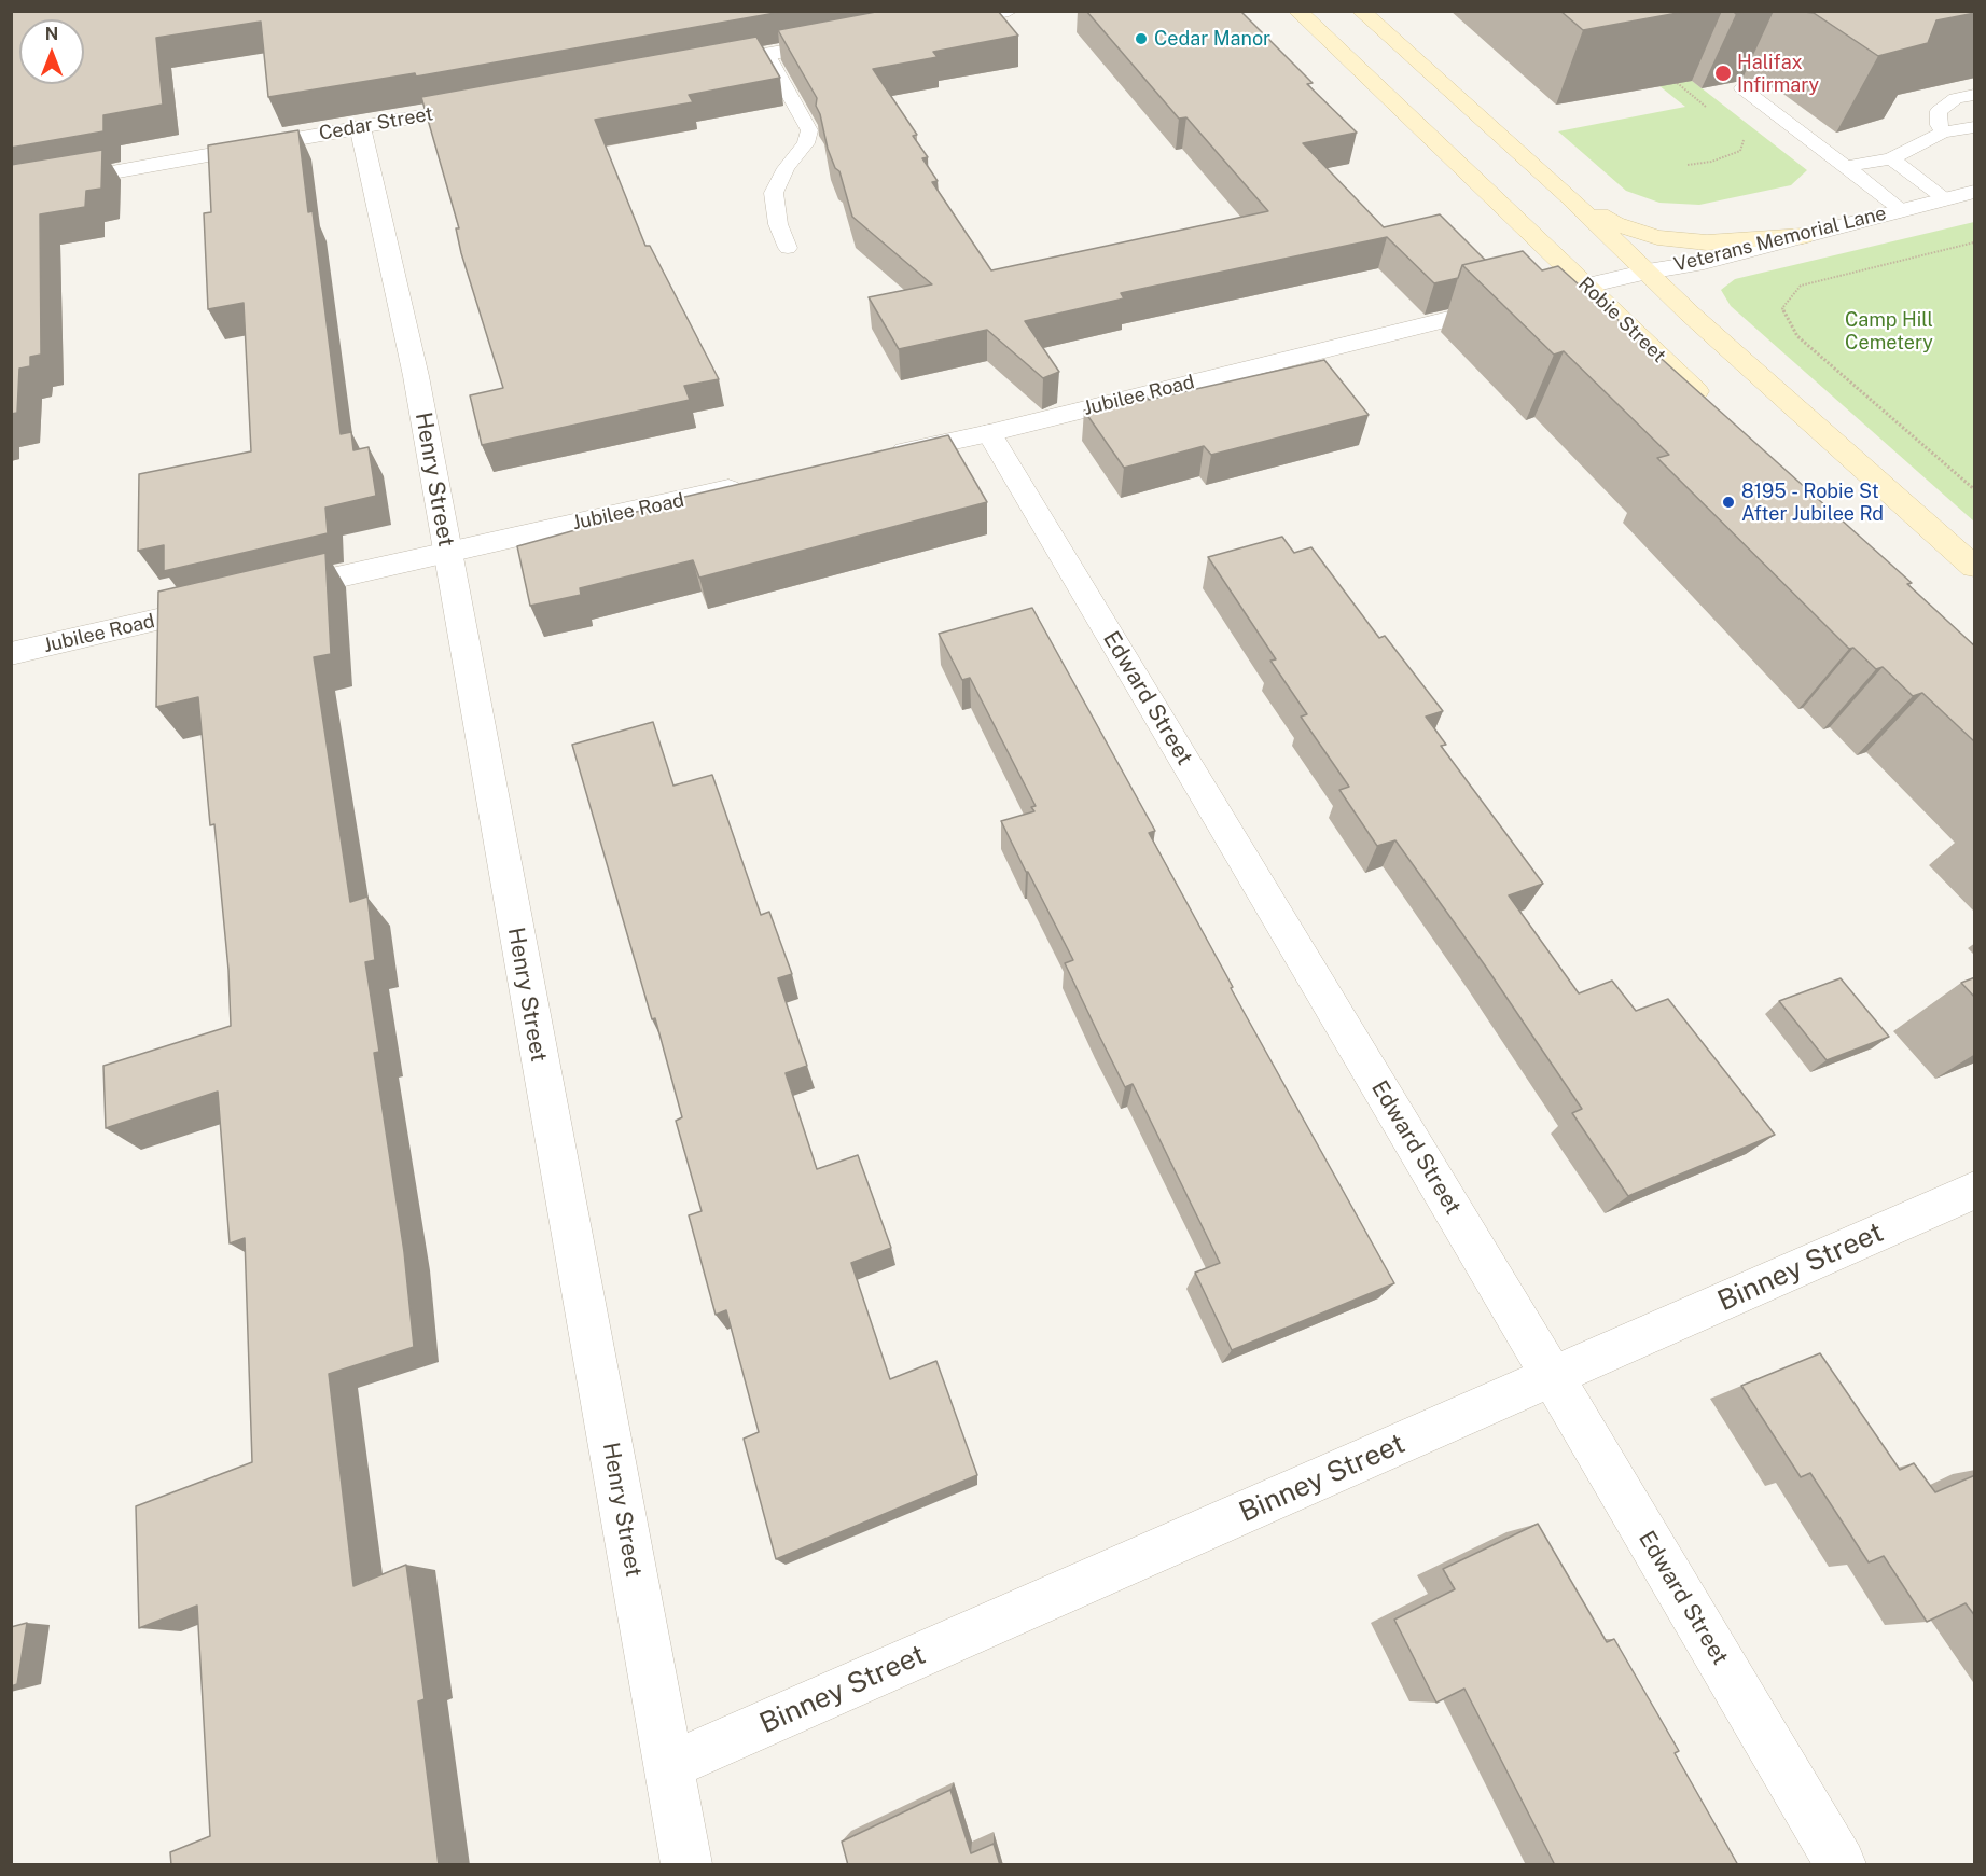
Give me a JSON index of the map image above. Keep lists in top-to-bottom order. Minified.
{"streets":{"main road":["Robie Street"],"street":["Cedar Street","Veterans Memorial Lane","Jubilee Road","Henry Street","Edward Street","Binney Street"]},"crossings":[["Cedar Street","Henry Street"],["Veterans Memorial Lane","Robie Street"],["Veterans Memorial Lane","Jubilee Road"],["Robie Street","Jubilee Road"],["Jubilee Road","Henry Street"],["Jubilee Road","Edward Street"],["Henry Street","Binney Street"],["Edward Street","Binney Street"]],"parks":["Camp Hill Cemetery"],"places":["Cedar Manor","Halifax Infirmary","8195 - Robie St After Jubilee Rd"],"north":"top"}
